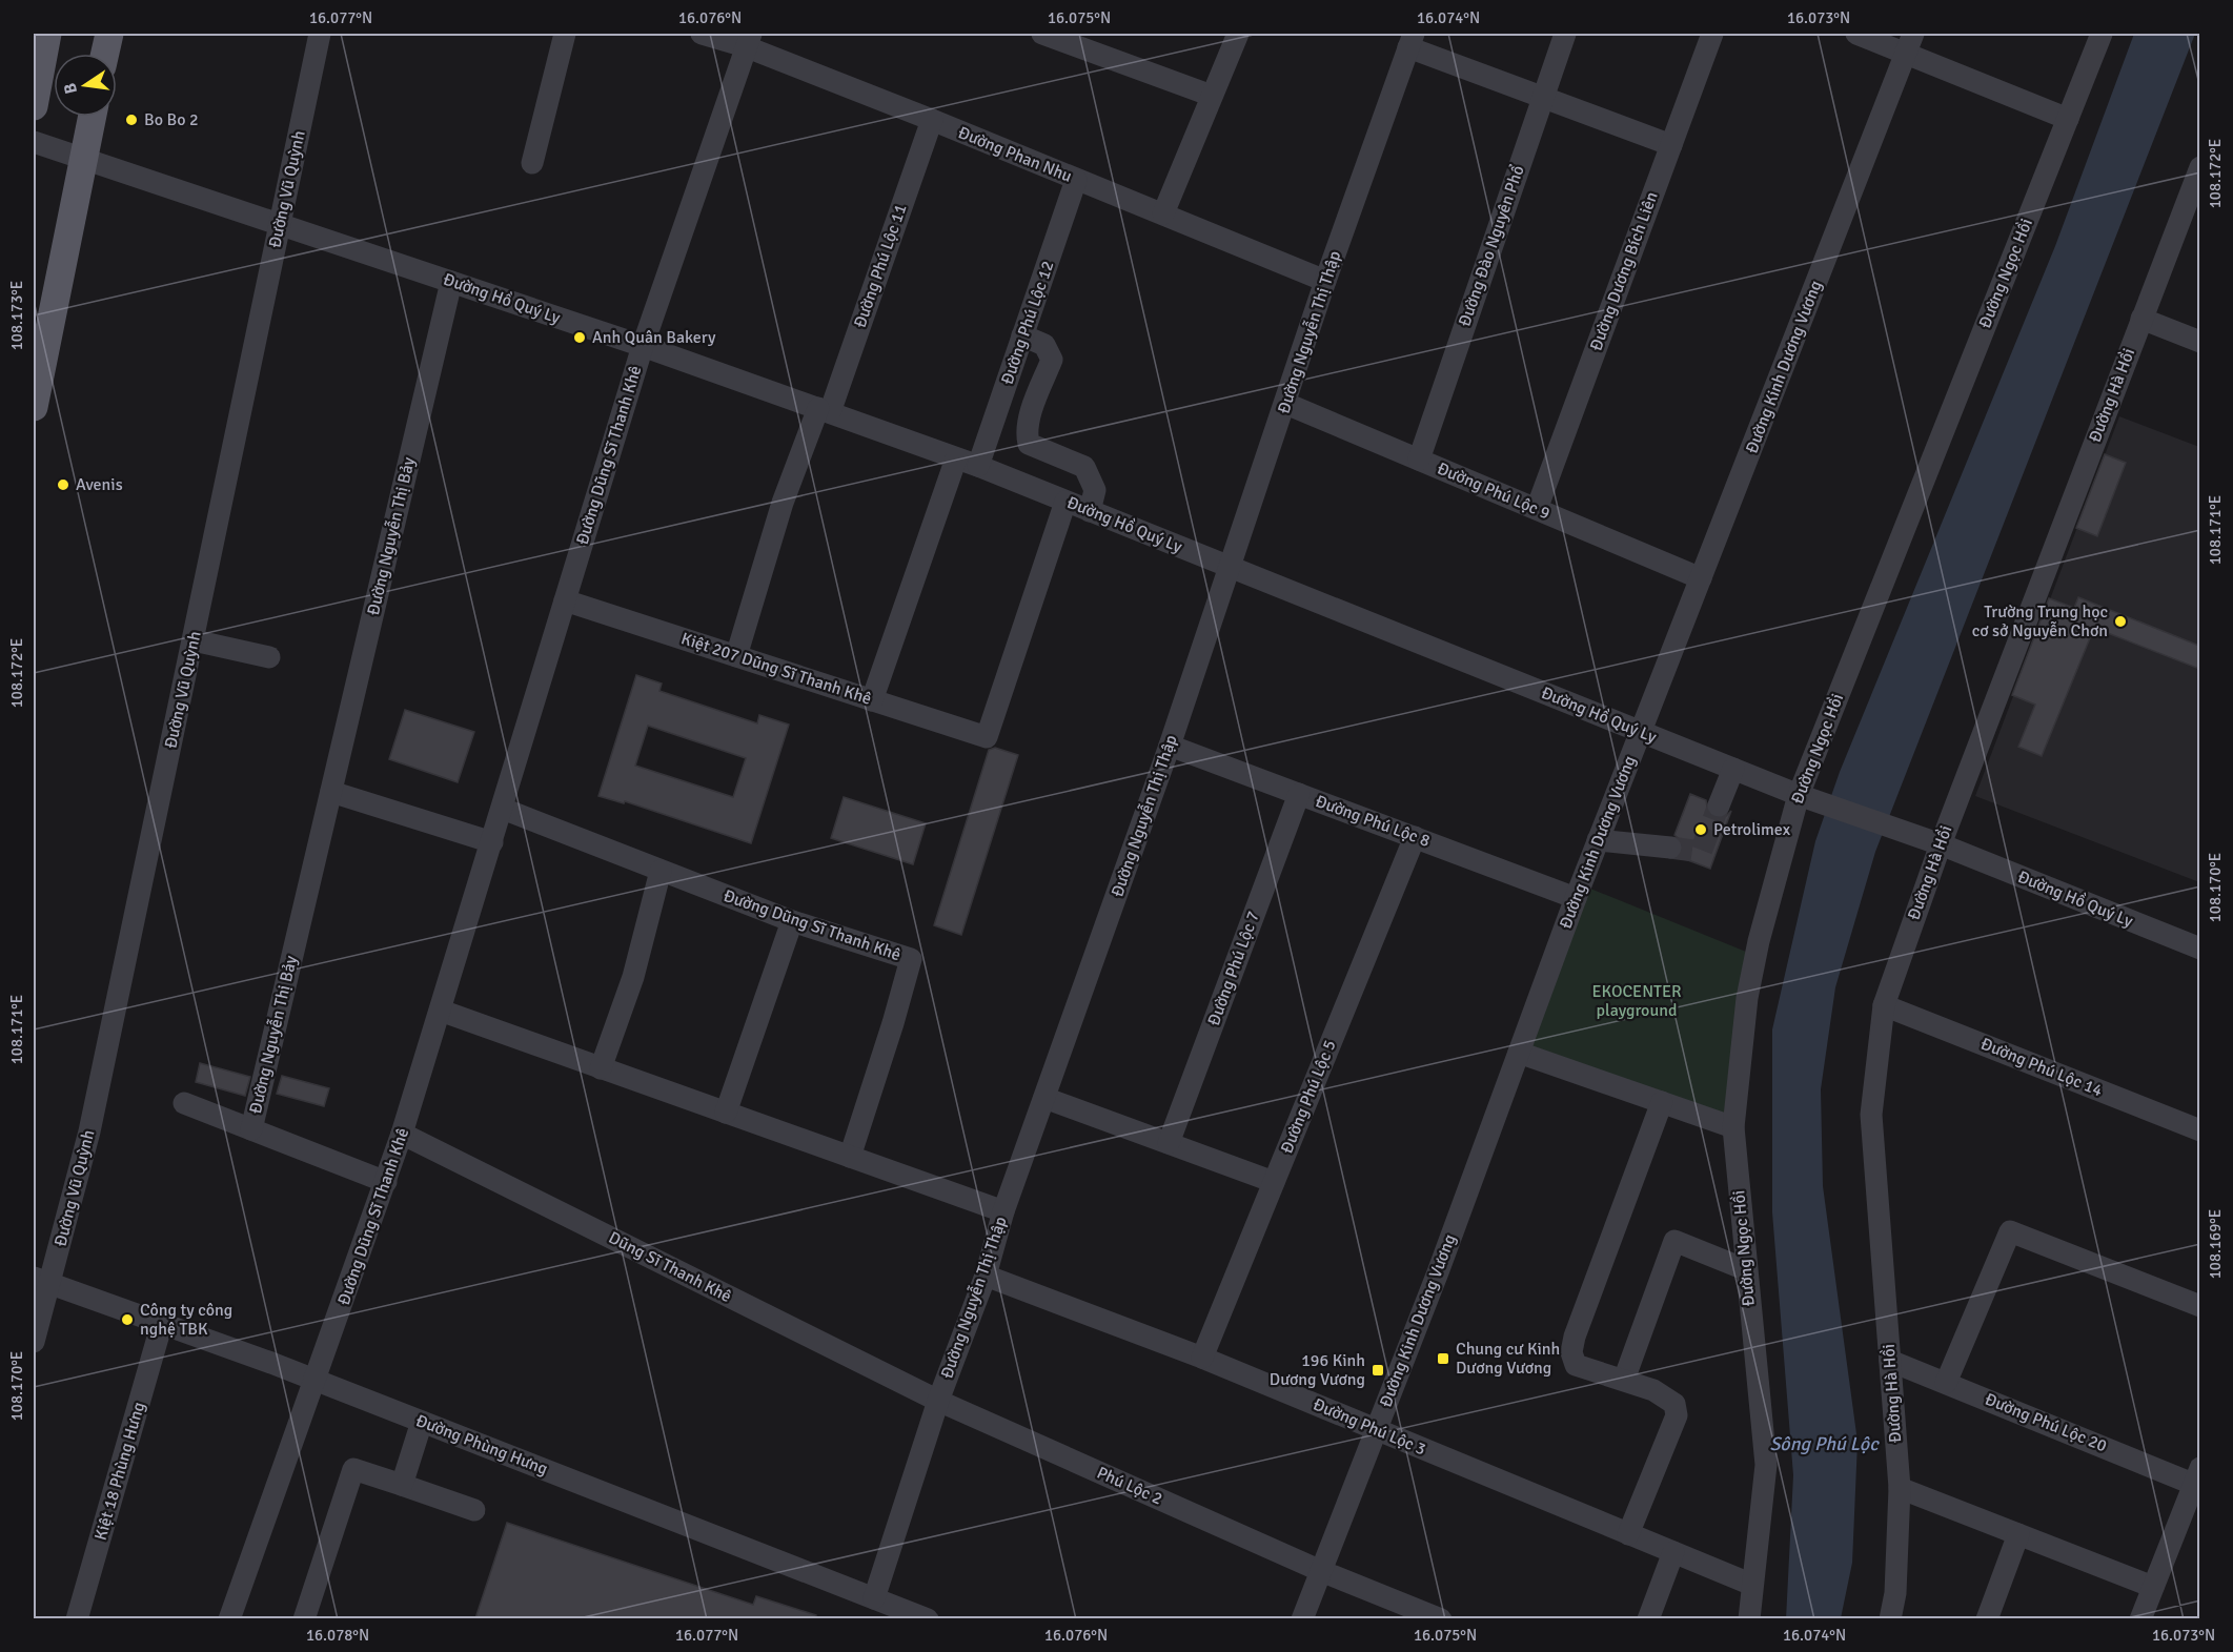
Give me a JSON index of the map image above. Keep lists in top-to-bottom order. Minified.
{"streets":{"street":["Đường Phan Nhu","Đường Vũ Quỳnh","Đường Đào Nguyên Phổ","Đường Phú Lộc 11","Đường Dương Bích Liên","Đường Ngọc Hồi","Đường Hồ Quý Ly","Đường Phú Lộc 12","Đường Nguyễn Thị Thập","Đường Kinh Dương Vương","Đường Hà Hồi","Đường Dũng Sĩ Thanh Khê","Đường Phú Lộc 9","Đường Nguyễn Thị Bảy","Kiệt 207 Dũng Sĩ Thanh Khê","Đường Phú Lộc 8","Đường Phú Lộc 7","Đường Phú Lộc 14","Đường Phú Lộc 5","Dũng Sĩ Thanh Khê","Đường Phú Lộc 20","Đường Phú Lộc 3","Đường Phùng Hưng","Kiệt 18 Phùng Hưng","Phú Lộc 2"]},"crossings":[["Đường Phan Nhu","Đường Phú Lộc 11"],["Đường Phan Nhu","Đường Phú Lộc 12"],["Đường Phan Nhu","Đường Nguyễn Thị Thập"],["Đường Phan Nhu","Đường Dũng Sĩ Thanh Khê"],["Đường Vũ Quỳnh","Đường Hồ Quý Ly"],["Đường Vũ Quỳnh","Đường Phùng Hưng"],["Đường Đào Nguyên Phổ","Đường Phú Lộc 9"],["Đường Phú Lộc 11","Đường Hồ Quý Ly"],["Đường Phú Lộc 11","Kiệt 207 Dũng Sĩ Thanh Khê"],["Đường Dương Bích Liên","Đường Phú Lộc 9"],["Đường Ngọc Hồi","Đường Hồ Quý Ly"],["Đường Ngọc Hồi","Đường Phú Lộc 3"],["Đường Hồ Quý Ly","Đường Phú Lộc 12"],["Đường Hồ Quý Ly","Đường Nguyễn Thị Thập"],["Đường Hồ Quý Ly","Đường Kinh Dương Vương"],["Đường Hồ Quý Ly","Đường Hà Hồi"],["Đường Hồ Quý Ly","Đường Dũng Sĩ Thanh Khê"],["Đường Hồ Quý Ly","Đường Nguyễn Thị Bảy"],["Đường Hồ Quý Ly","Kiệt 207 Dũng Sĩ Thanh Khê"],["Đường Nguyễn Thị Thập","Đường Phú Lộc 9"],["Đường Nguyễn Thị Thập","Đường Phú Lộc 8"],["Đường Nguyễn Thị Thập","Dũng Sĩ Thanh Khê"],["Đường Nguyễn Thị Thập","Đường Phú Lộc 3"],["Đường Nguyễn Thị Thập","Đường Phùng Hưng"],["Đường Nguyễn Thị Thập","Phú Lộc 2"],["Đường Kinh Dương Vương","Đường Phú Lộc 9"],["Đường Kinh Dương Vương","Đường Phú Lộc 8"],["Đường Kinh Dương Vương","Đường Phú Lộc 3"],["Đường Kinh Dương Vương","Phú Lộc 2"],["Đường Hà Hồi","Đường Phú Lộc 14"],["Đường Hà Hồi","Đường Phú Lộc 20"],["Đường Dũng Sĩ Thanh Khê","Đường Nguyễn Thị Bảy"],["Đường Dũng Sĩ Thanh Khê","Kiệt 207 Dũng Sĩ Thanh Khê"],["Đường Dũng Sĩ Thanh Khê","Dũng Sĩ Thanh Khê"],["Đường Dũng Sĩ Thanh Khê","Đường Phùng Hưng"],["Đường Phú Lộc 8","Đường Phú Lộc 7"],["Đường Phú Lộc 8","Đường Phú Lộc 5"],["Đường Phú Lộc 5","Đường Phú Lộc 3"],["Dũng Sĩ Thanh Khê","Phú Lộc 2"],["Đường Phùng Hưng","Kiệt 18 Phùng Hưng"]],"water":["Sông Phú Lộc"],"parks":["EKOCENTER playground"],"places":{"other":["Bo Bo 2","Anh Quân Bakery","Avenis","Trường Trung học cơ sở Nguyễn Chơn","Petrolimex","Công ty công nghệ TBK"],"transit":["Chung cư Kinh Dương Vương","196 Kinh Dương Vương"]},"north":"left","coordinates":["16.077°N","16.076°N","16.075°N","16.074°N","16.073°N","108.172°E","108.173°E","108.171°E","108.170°E","108.169°E","16.078°N"]}
